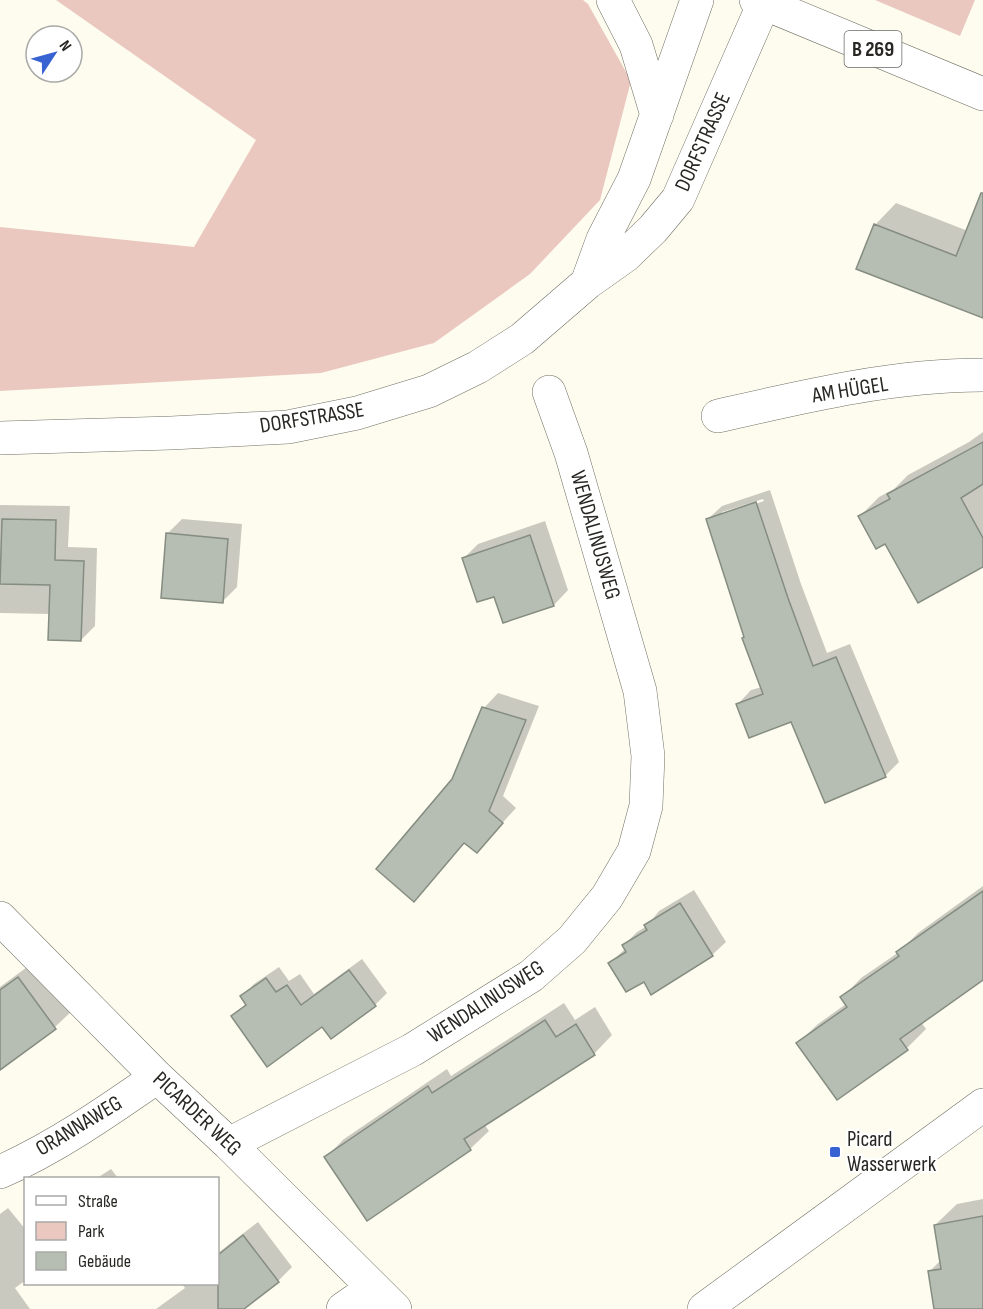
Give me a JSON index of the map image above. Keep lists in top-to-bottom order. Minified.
{"streets":{"street":["B 269","DORFSTRASSE","AM HÜGEL","WENDALINUSWEG","PICARDER WEG","ORANNAWEG"]},"crossings":[["B 269","DORFSTRASSE"],["WENDALINUSWEG","PICARDER WEG"],["PICARDER WEG","ORANNAWEG"]],"places":{"transit":["Picard Wasserwerk"]},"legend":["Straße","Park","Gebäude"],"north":"top right"}
